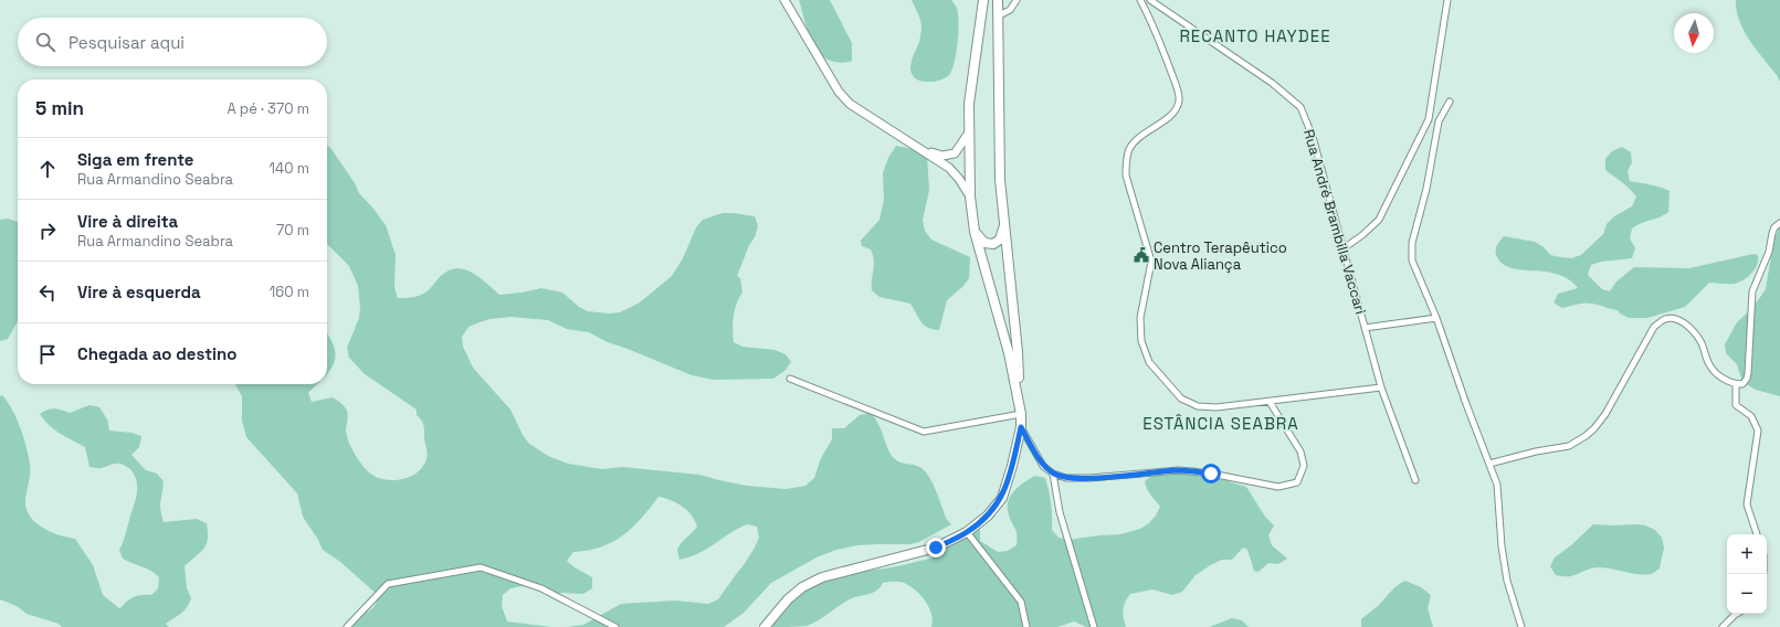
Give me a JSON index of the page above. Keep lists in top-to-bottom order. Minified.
{"streets":{"street":["Rua André Brambilla Vaccari"]},"districts":["RECANTO HAYDEE","ESTÂNCIA SEABRA"],"places":{"public building":["Centro Terapêutico Nova Aliança"]},"north":"bottom","page":{"search":"Pesquisar aqui","heading":["5 min","A pé · 370 m"],"list":[["Siga em frente","Rua Armandino Seabra","140 m"],["Vire à direita","Rua Armandino Seabra","70 m"],["Vire à esquerda","160 m"],"Chegada ao destino"],"map_buttons":["+","−"]}}
